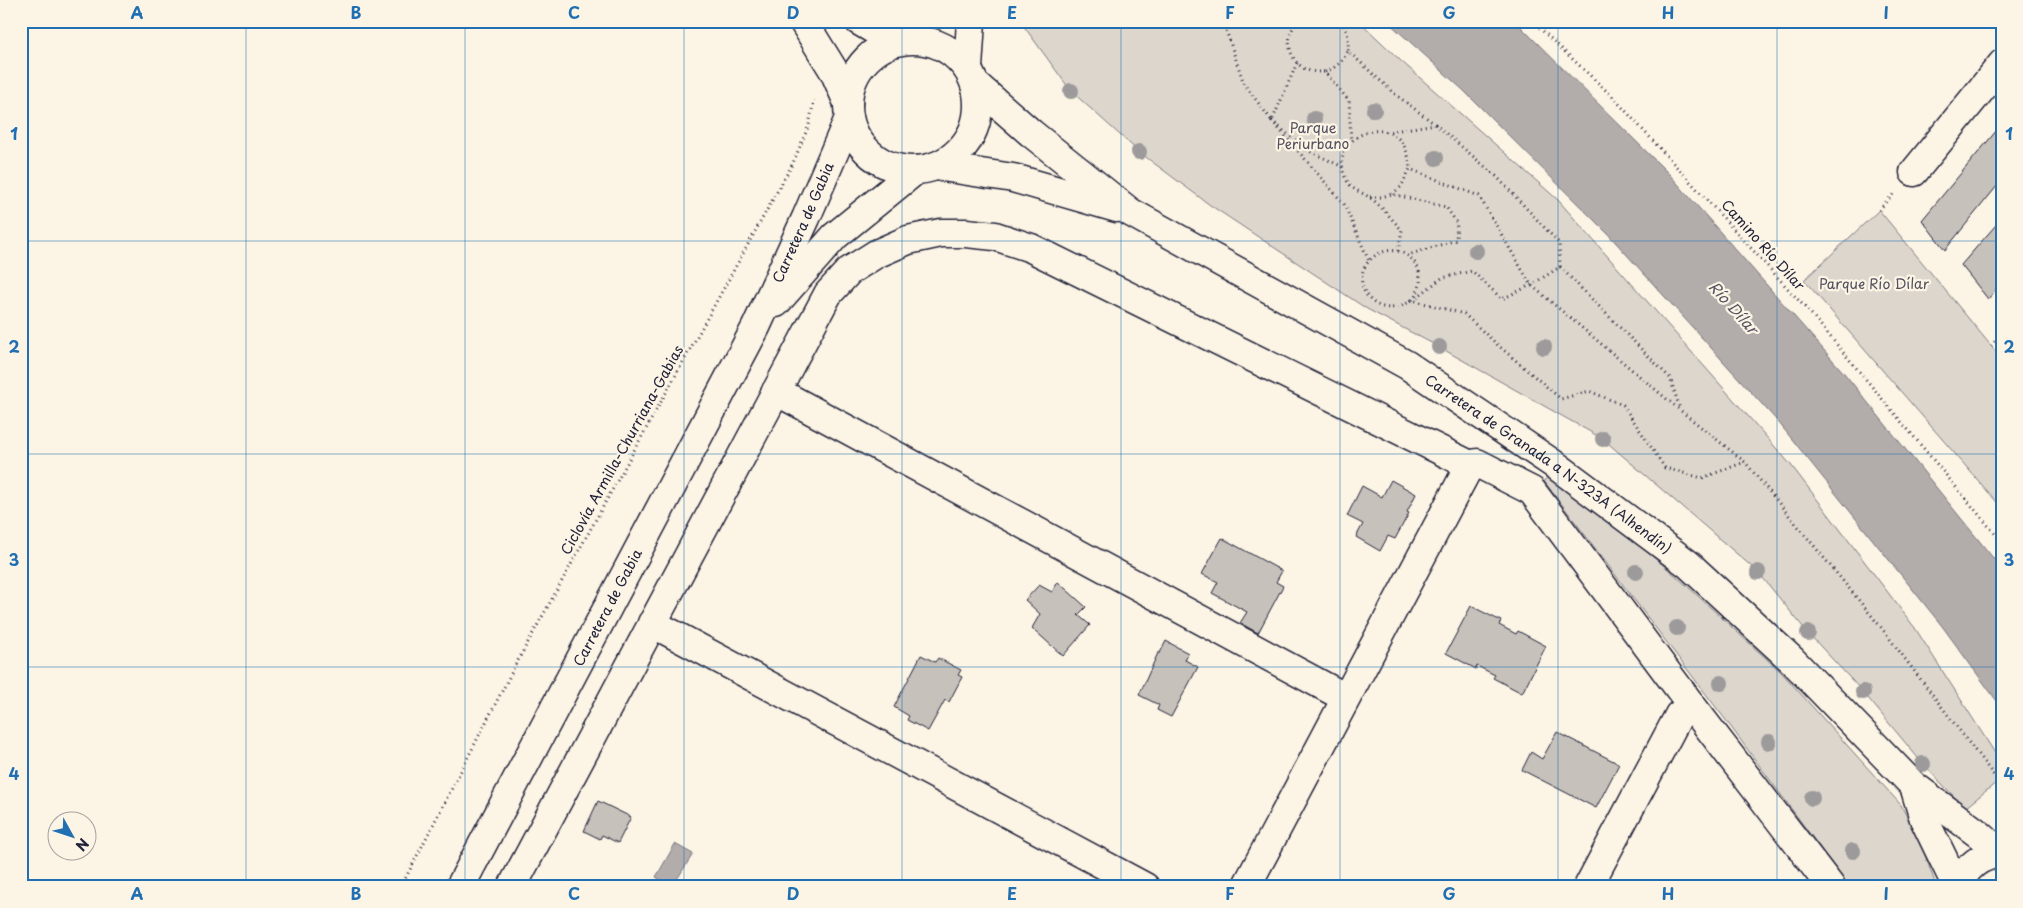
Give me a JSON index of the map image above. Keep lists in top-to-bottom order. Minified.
{"streets":{"street":["Carretera de Gabia","Carretera de Granada a N-323A (Alhendín)"],"path":["Camino Río Dílar","Ciclovía Armilla-Churriana-Gabias"]},"crossings":[["Carretera de Gabia","Carretera de Granada a N-323A (Alhendín)"]],"water":["Río Dílar"],"parks":["Parque Periurbano","Parque Río Dílar"],"north":"bottom right","grid":{"columns":["A","B","C","D","E","F","G","H","I"],"rows":["1","2","3","4"]}}
